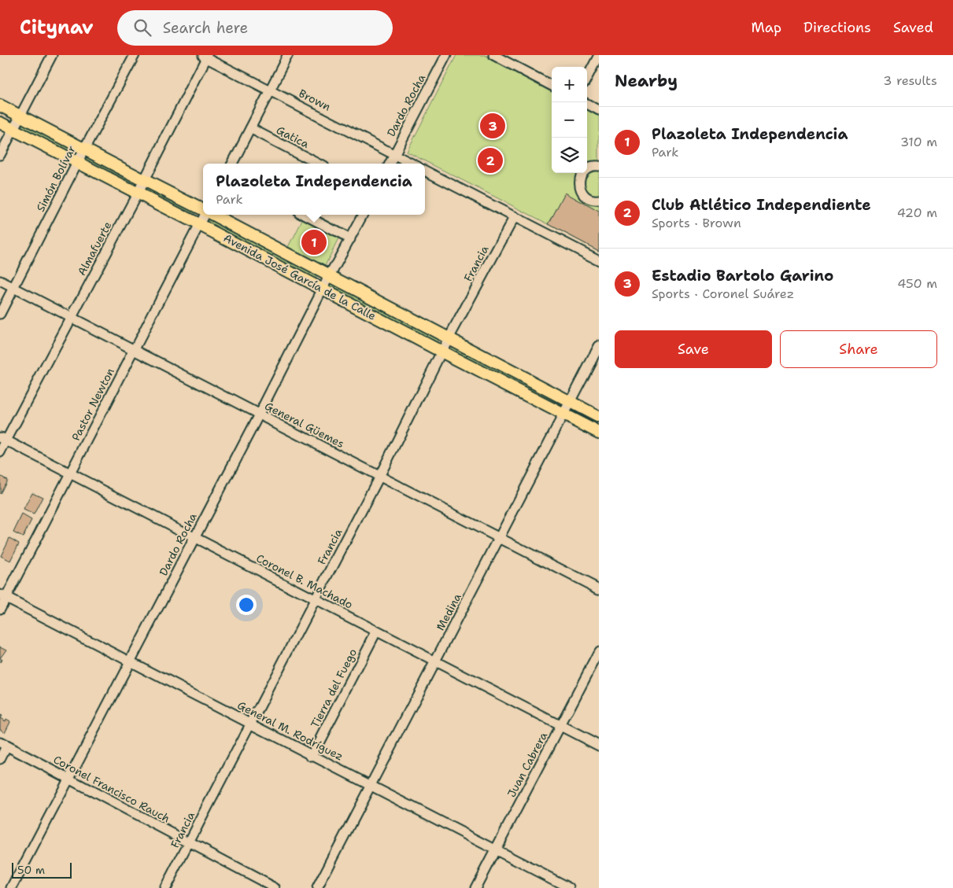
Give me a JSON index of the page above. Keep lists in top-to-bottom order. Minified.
{"streets":{"main road":["Avenida José García de la Calle"],"street":["Brown","Dardo Rocha","Gatica","Simón Bolívar","Almafuerte","Francia","Pastor Newton","General Güemes","Coronel B. Machado","Medina","Tierra del Fuego","General M. Rodríguez","Juan Cabrera","Coronel Francisco Rauch"]},"crossings":[["Brown","Dardo Rocha"],["Brown","Almafuerte"],["Dardo Rocha","Avenida José García de la Calle"],["Dardo Rocha","General Güemes"],["Dardo Rocha","Coronel B. Machado"],["Dardo Rocha","General M. Rodríguez"],["Dardo Rocha","Coronel Francisco Rauch"],["Simón Bolívar","Avenida José García de la Calle"],["Simón Bolívar","General Güemes"],["Almafuerte","Avenida José García de la Calle"],["Almafuerte","General Güemes"],["Almafuerte","Coronel B. Machado"],["Francia","Avenida José García de la Calle"],["Francia","General Güemes"],["Francia","Coronel B. Machado"],["Francia","General M. Rodríguez"],["Francia","Coronel Francisco Rauch"],["Avenida José García de la Calle","Pastor Newton"],["Avenida José García de la Calle","Medina"],["Pastor Newton","General Güemes"],["Pastor Newton","Coronel B. Machado"],["Pastor Newton","General M. Rodríguez"],["General Güemes","Medina"],["Coronel B. Machado","Medina"],["Coronel B. Machado","Tierra del Fuego"],["Coronel B. Machado","Juan Cabrera"],["Medina","General M. Rodríguez"],["Tierra del Fuego","General M. Rodríguez"],["General M. Rodríguez","Juan Cabrera"]],"scale_bar":"50 m","page":{"header":"Citynav","search":"Search here","nav":["Map","Directions","Saved"],"heading":["Nearby","3 results"],"map_buttons":["+","−"],"list":[{"mark":"1","name":"Plazoleta Independencia","note":"Park","value":"310 m"},{"mark":"2","name":"Club Atlético Independiente","note":"Sports · Brown","value":"420 m"},{"mark":"3","name":"Estadio Bartolo Garino","note":"Sports · Coronel Suárez","value":"450 m"}],"pins":["3","2","1"],"popup":["Plazoleta Independencia","Park"],"buttons":["Save","Share"],"scale":"50 m"}}
